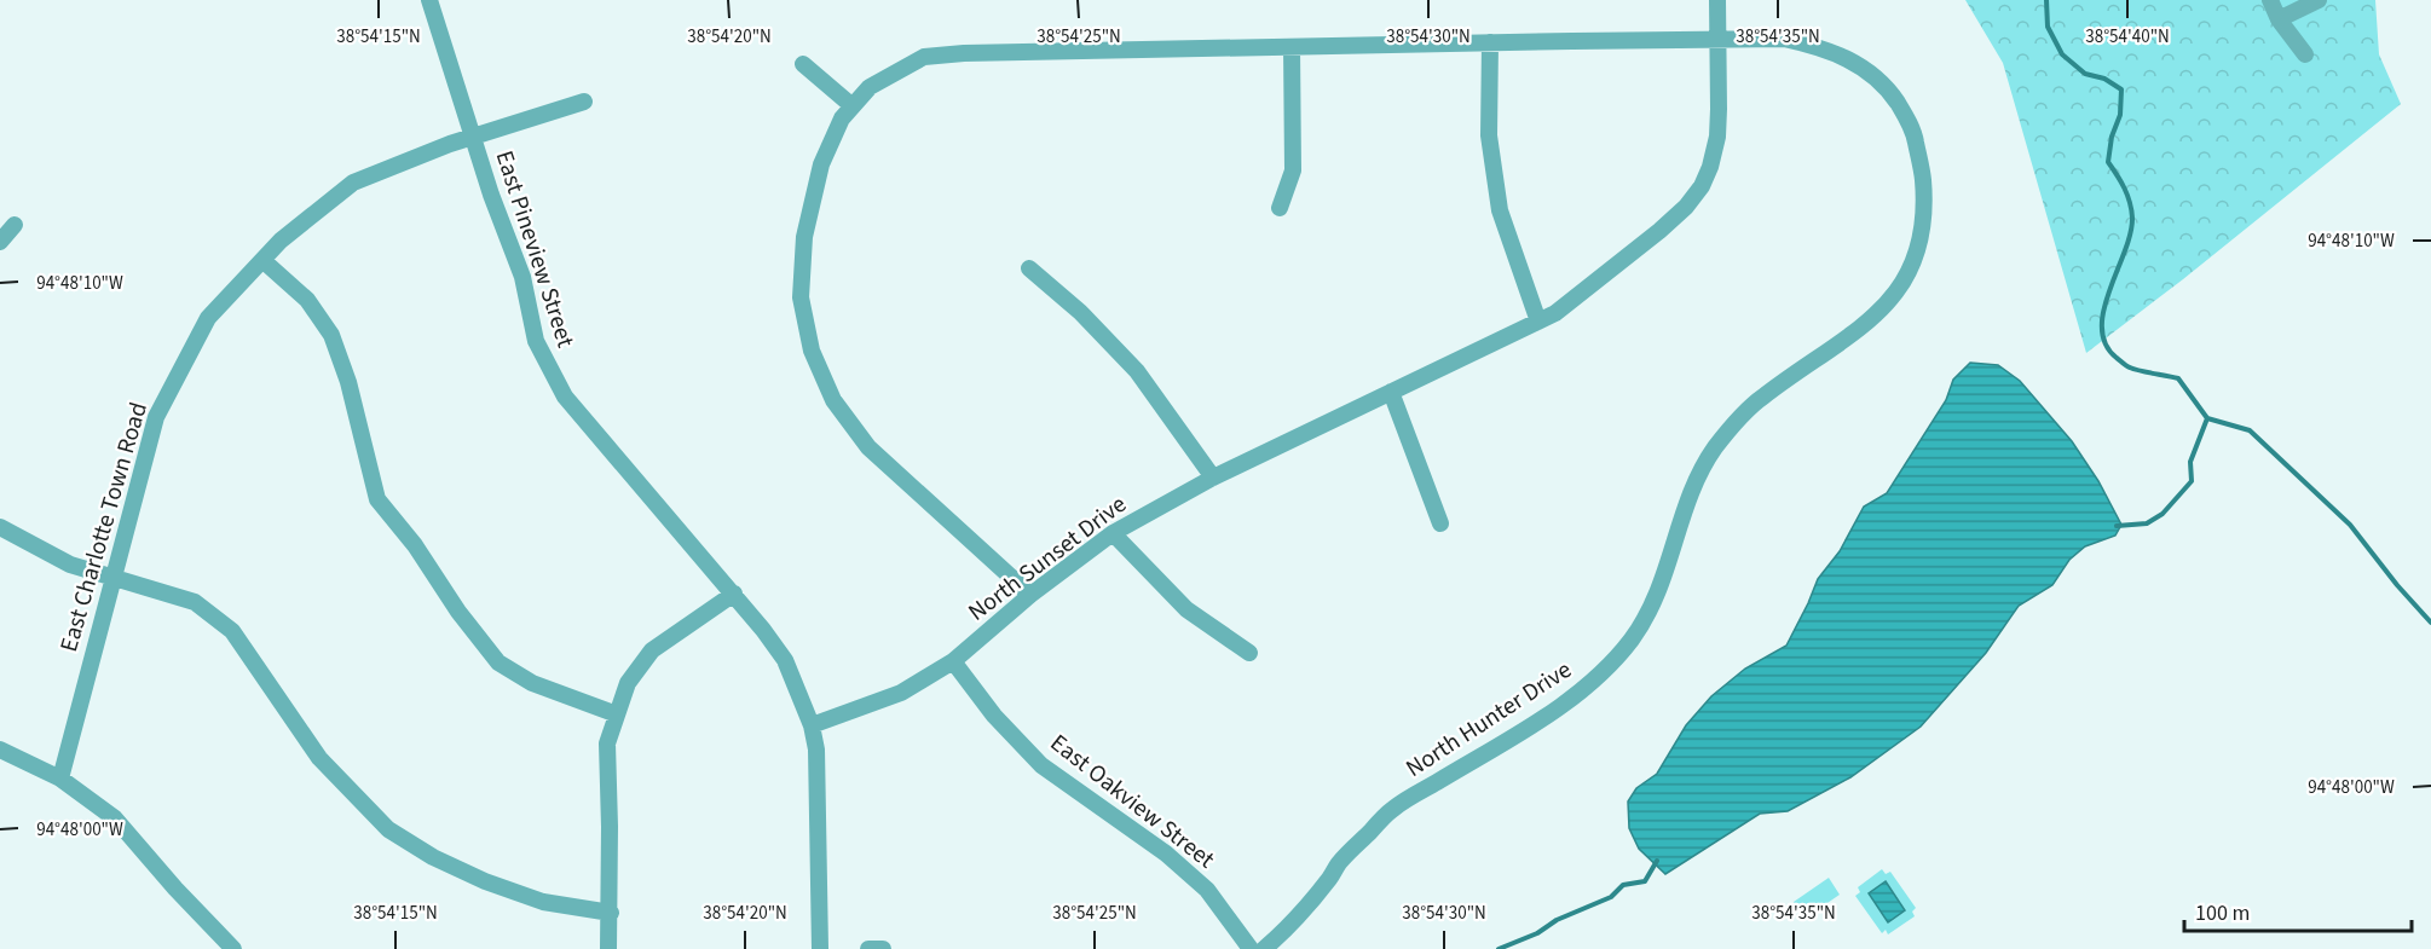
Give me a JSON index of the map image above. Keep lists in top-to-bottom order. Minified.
{"streets":{"street":["East Pineview Street","East Charlotte Town Road","North Sunset Drive","North Hunter Drive","East Oakview Street"]},"crossings":[["East Pineview Street","East Charlotte Town Road"],["East Pineview Street","North Sunset Drive"],["North Sunset Drive","North Hunter Drive"],["North Sunset Drive","East Oakview Street"]],"scale_bar":"100 m","coordinates":["38°54'15\"N","38°54'20\"N","38°54'30\"N","38°54'35\"N","38°54'40\"N","38°54'25\"N","94°48'10\"W","94°48'00\"W"]}
